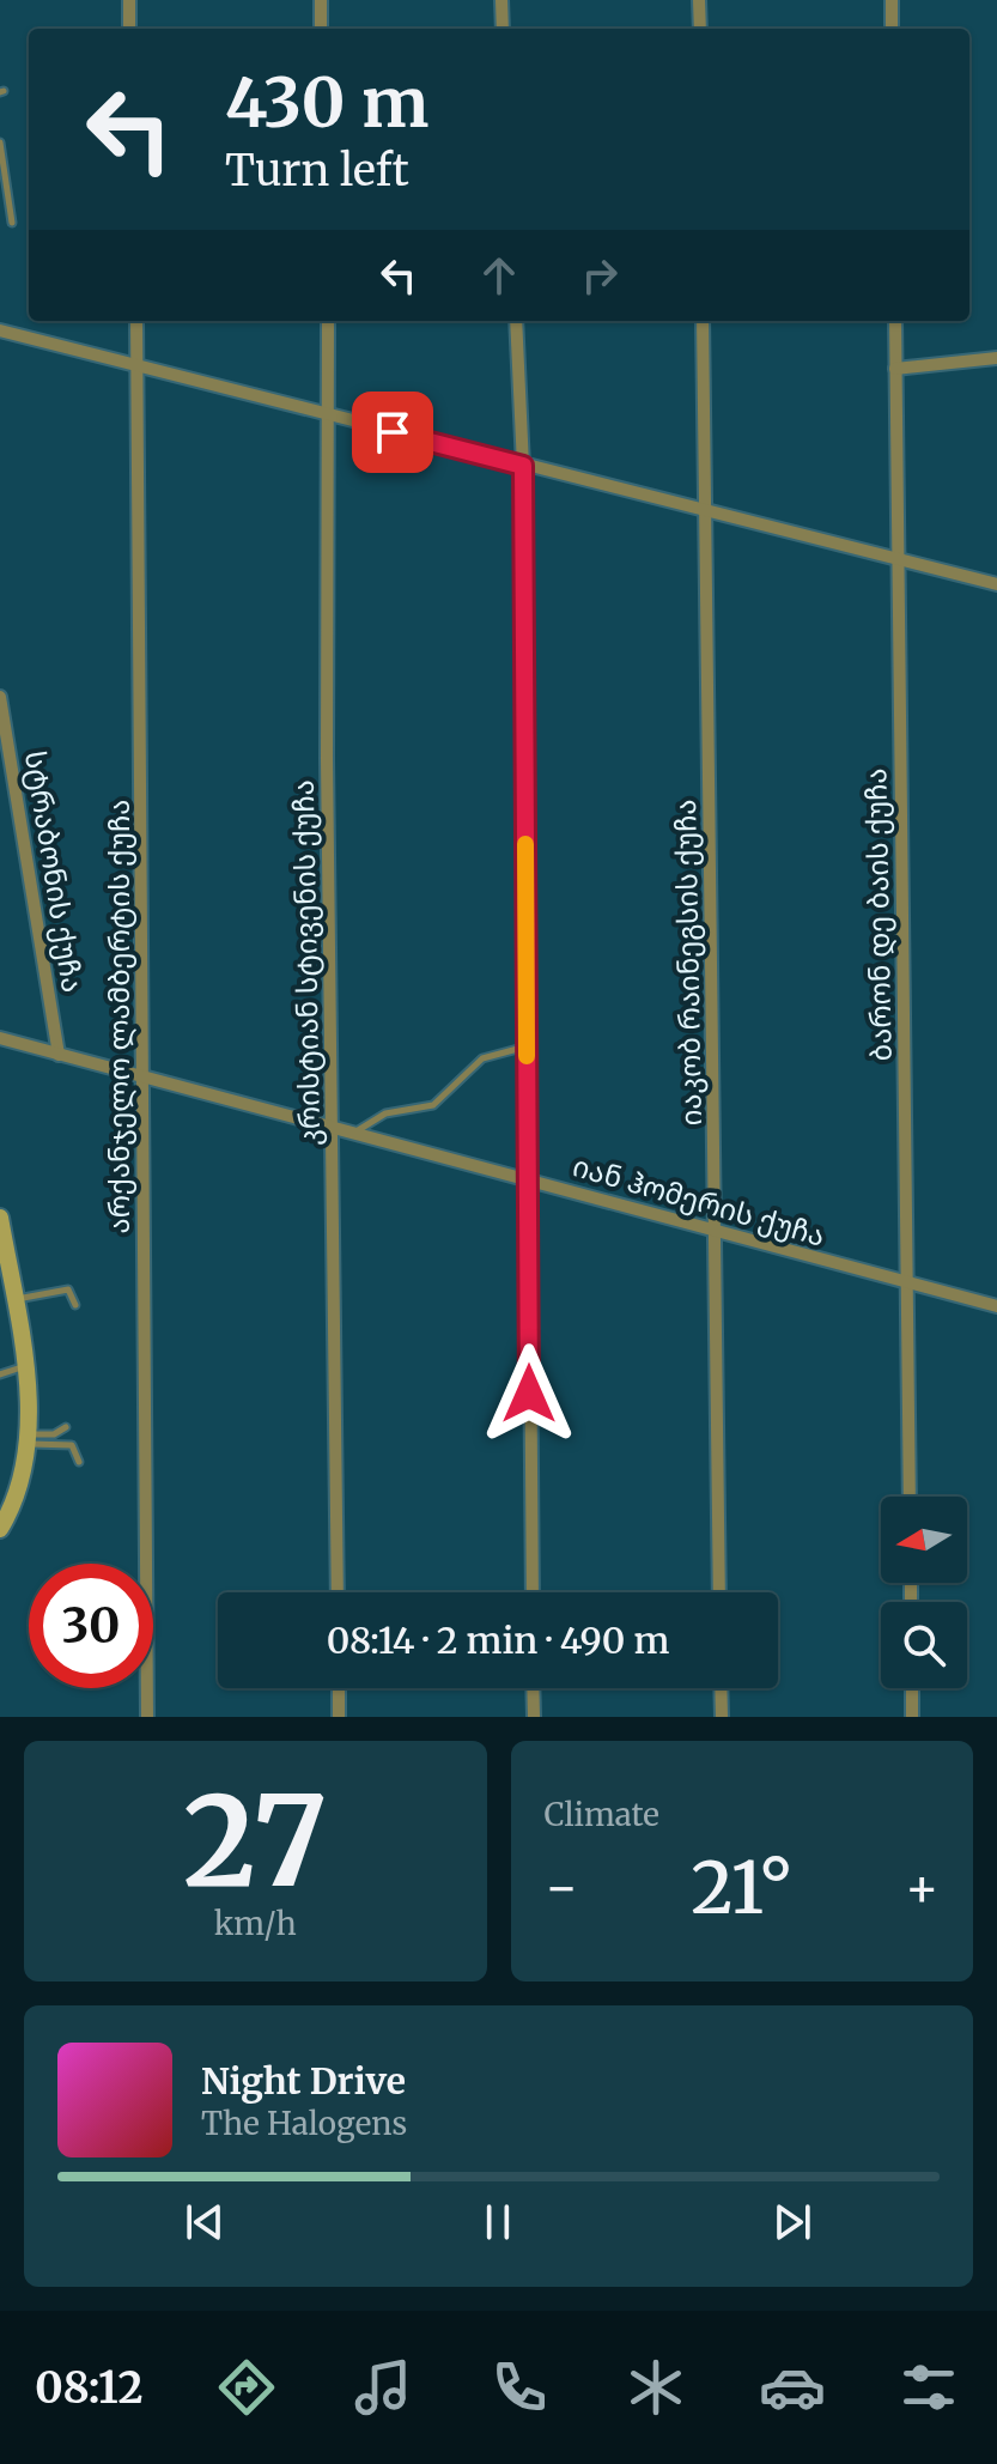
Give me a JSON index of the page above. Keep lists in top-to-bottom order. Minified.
{"streets":{"street":["სტრაბონის ქუჩა","ბარონ დე ბაის ქუჩა","კრისტიან სტივენის ქუჩა","იაკობ რაინეგსის ქუჩა","არქანჯელო ლამბერტის ქუჩა","იან ჰომერის ქუჩა"]},"crossings":[["სტრაბონის ქუჩა","იან ჰომერის ქუჩა"],["ბარონ დე ბაის ქუჩა","იან ჰომერის ქუჩა"],["კრისტიან სტივენის ქუჩა","იან ჰომერის ქუჩა"],["იაკობ რაინეგსის ქუჩა","იან ჰომერის ქუჩა"],["არქანჯელო ლამბერტის ქუჩა","იან ჰომერის ქუჩა"]],"north":"left","page":{"turn":["430 m","Turn left"],"limit":"30","trip":"08:14 · 2 min · 490 m","tile":[["27","km/h"],"Climate"],"heat":["−","21°","+"],"song":["Night Drive","The Halogens"],"tabs":"08:12"}}
